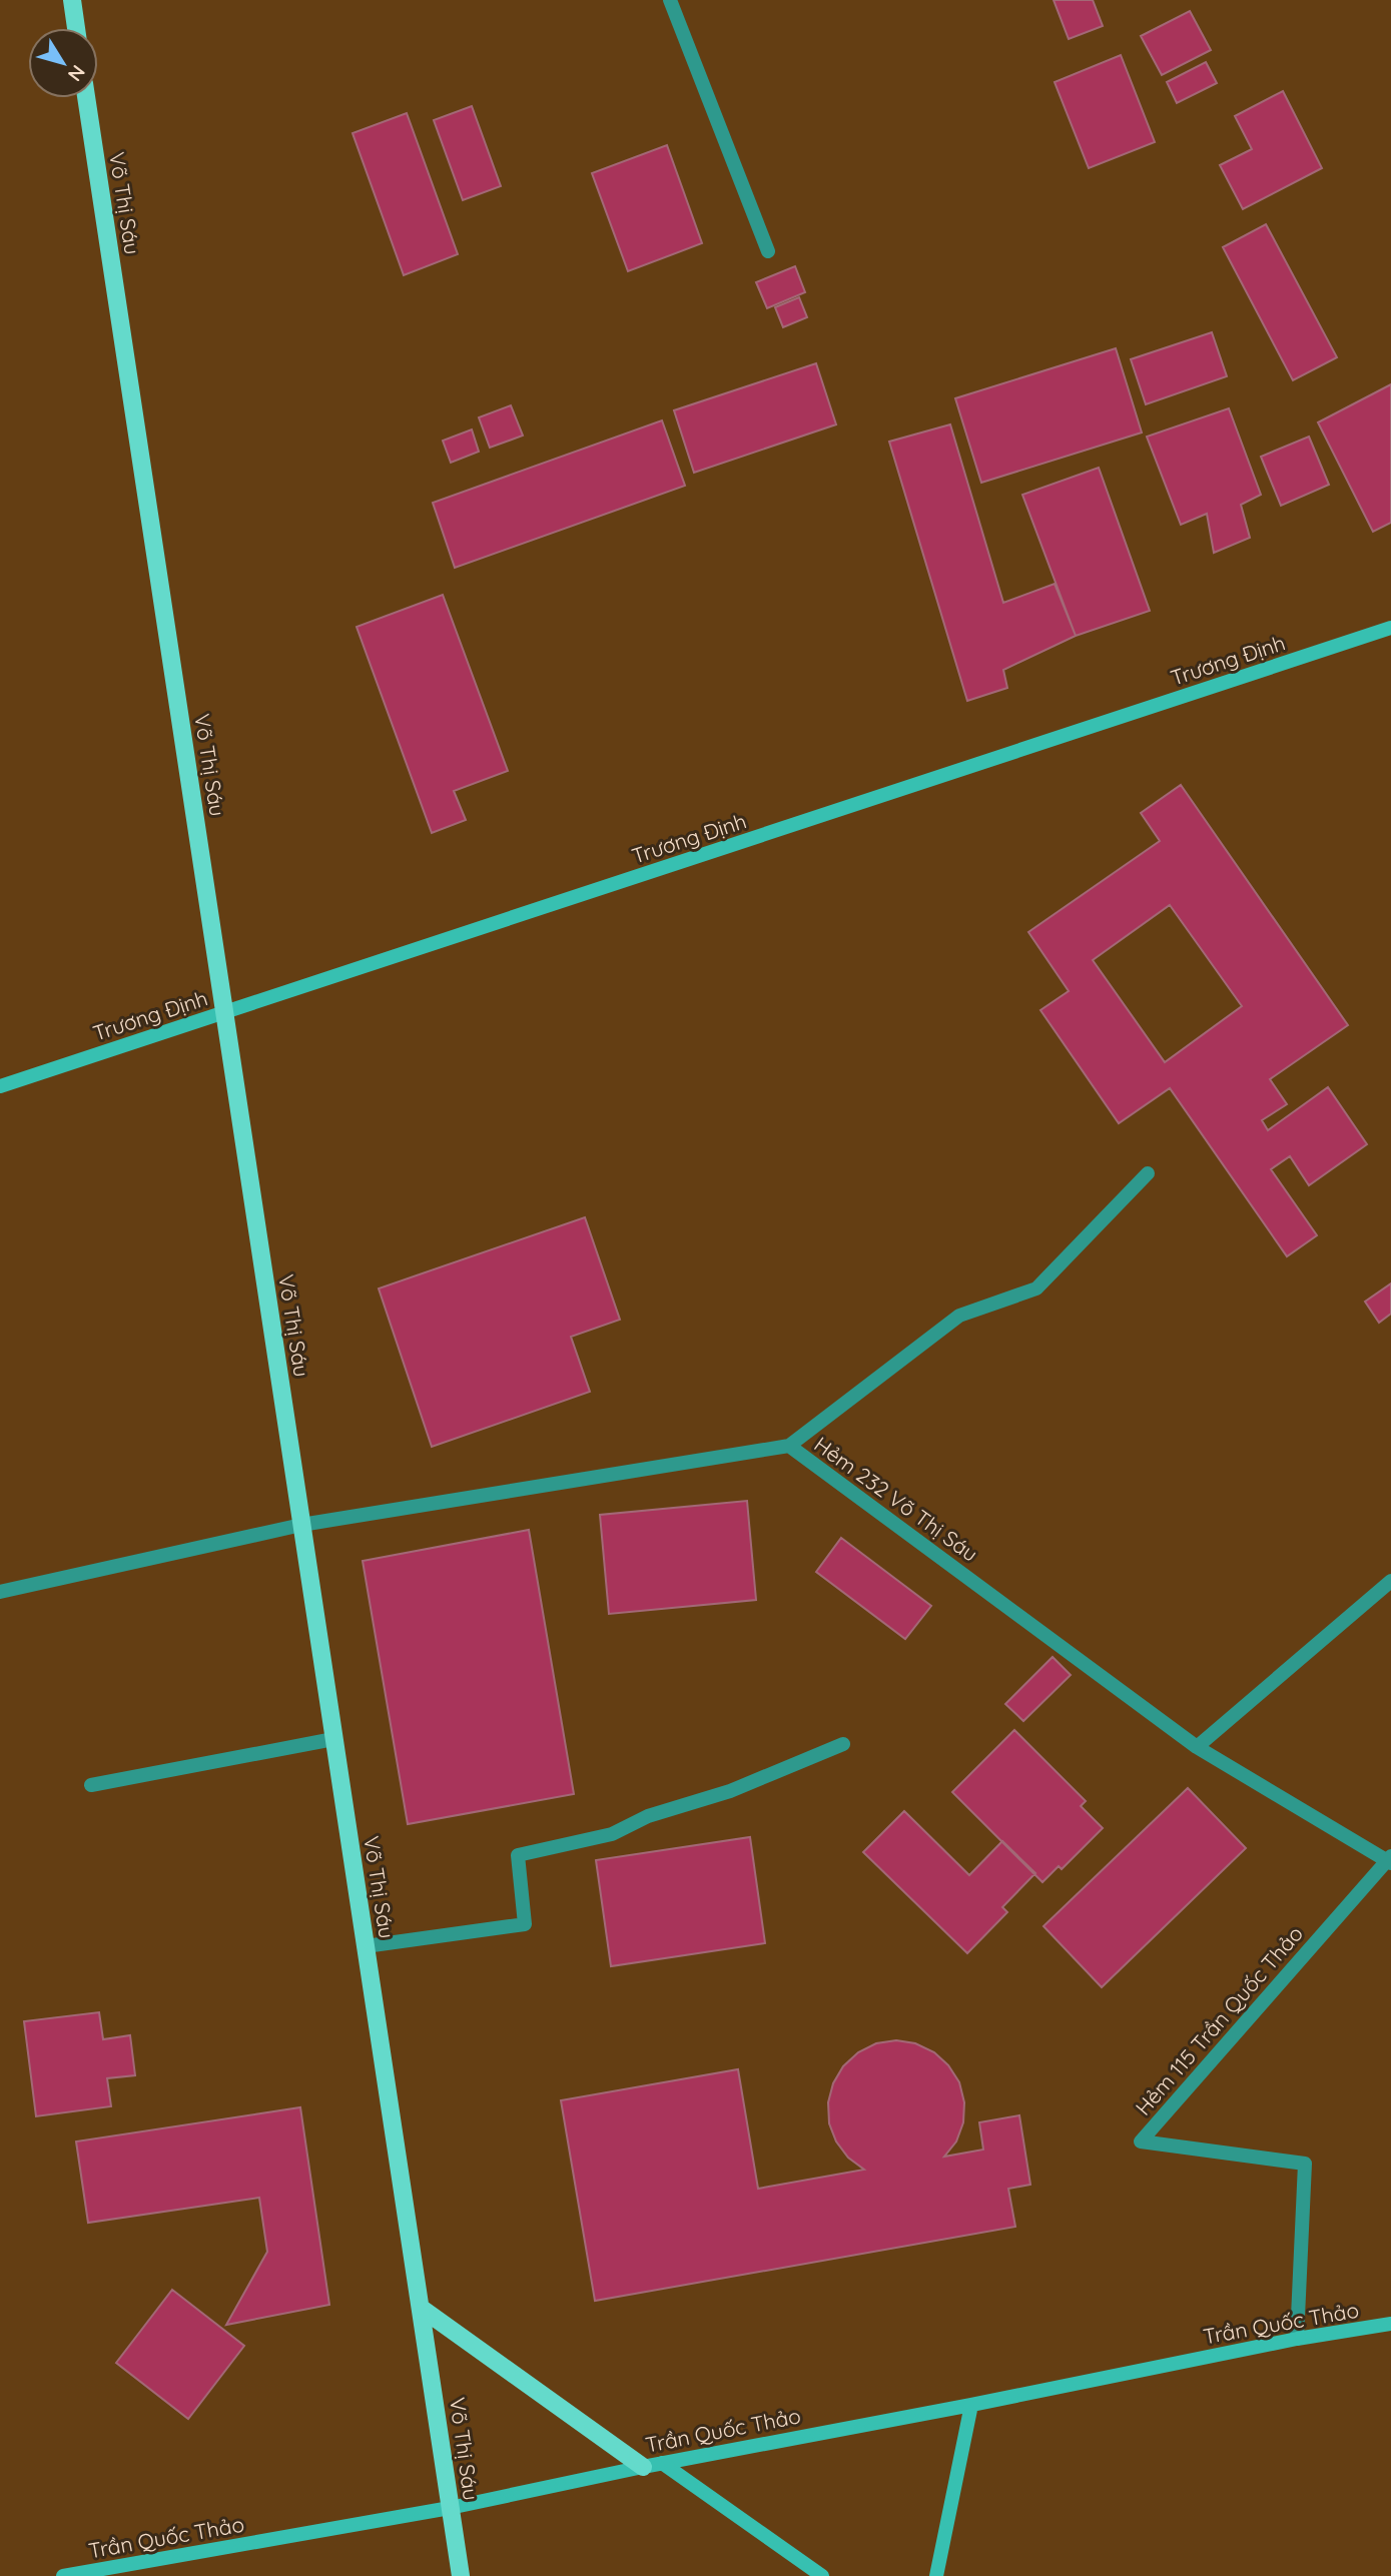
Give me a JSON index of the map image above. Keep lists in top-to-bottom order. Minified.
{"streets":{"main road":["Võ Thị Sáu"],"street":["Trương Định","Hẻm 232 Võ Thị Sáu","Hẻm 115 Trần Quốc Thảo","Trần Quốc Thảo"]},"crossings":[["Võ Thị Sáu","Trương Định"],["Võ Thị Sáu","Hẻm 232 Võ Thị Sáu"],["Võ Thị Sáu","Trần Quốc Thảo"],["Hẻm 232 Võ Thị Sáu","Hẻm 115 Trần Quốc Thảo"],["Hẻm 115 Trần Quốc Thảo","Trần Quốc Thảo"]],"north":"bottom right"}
